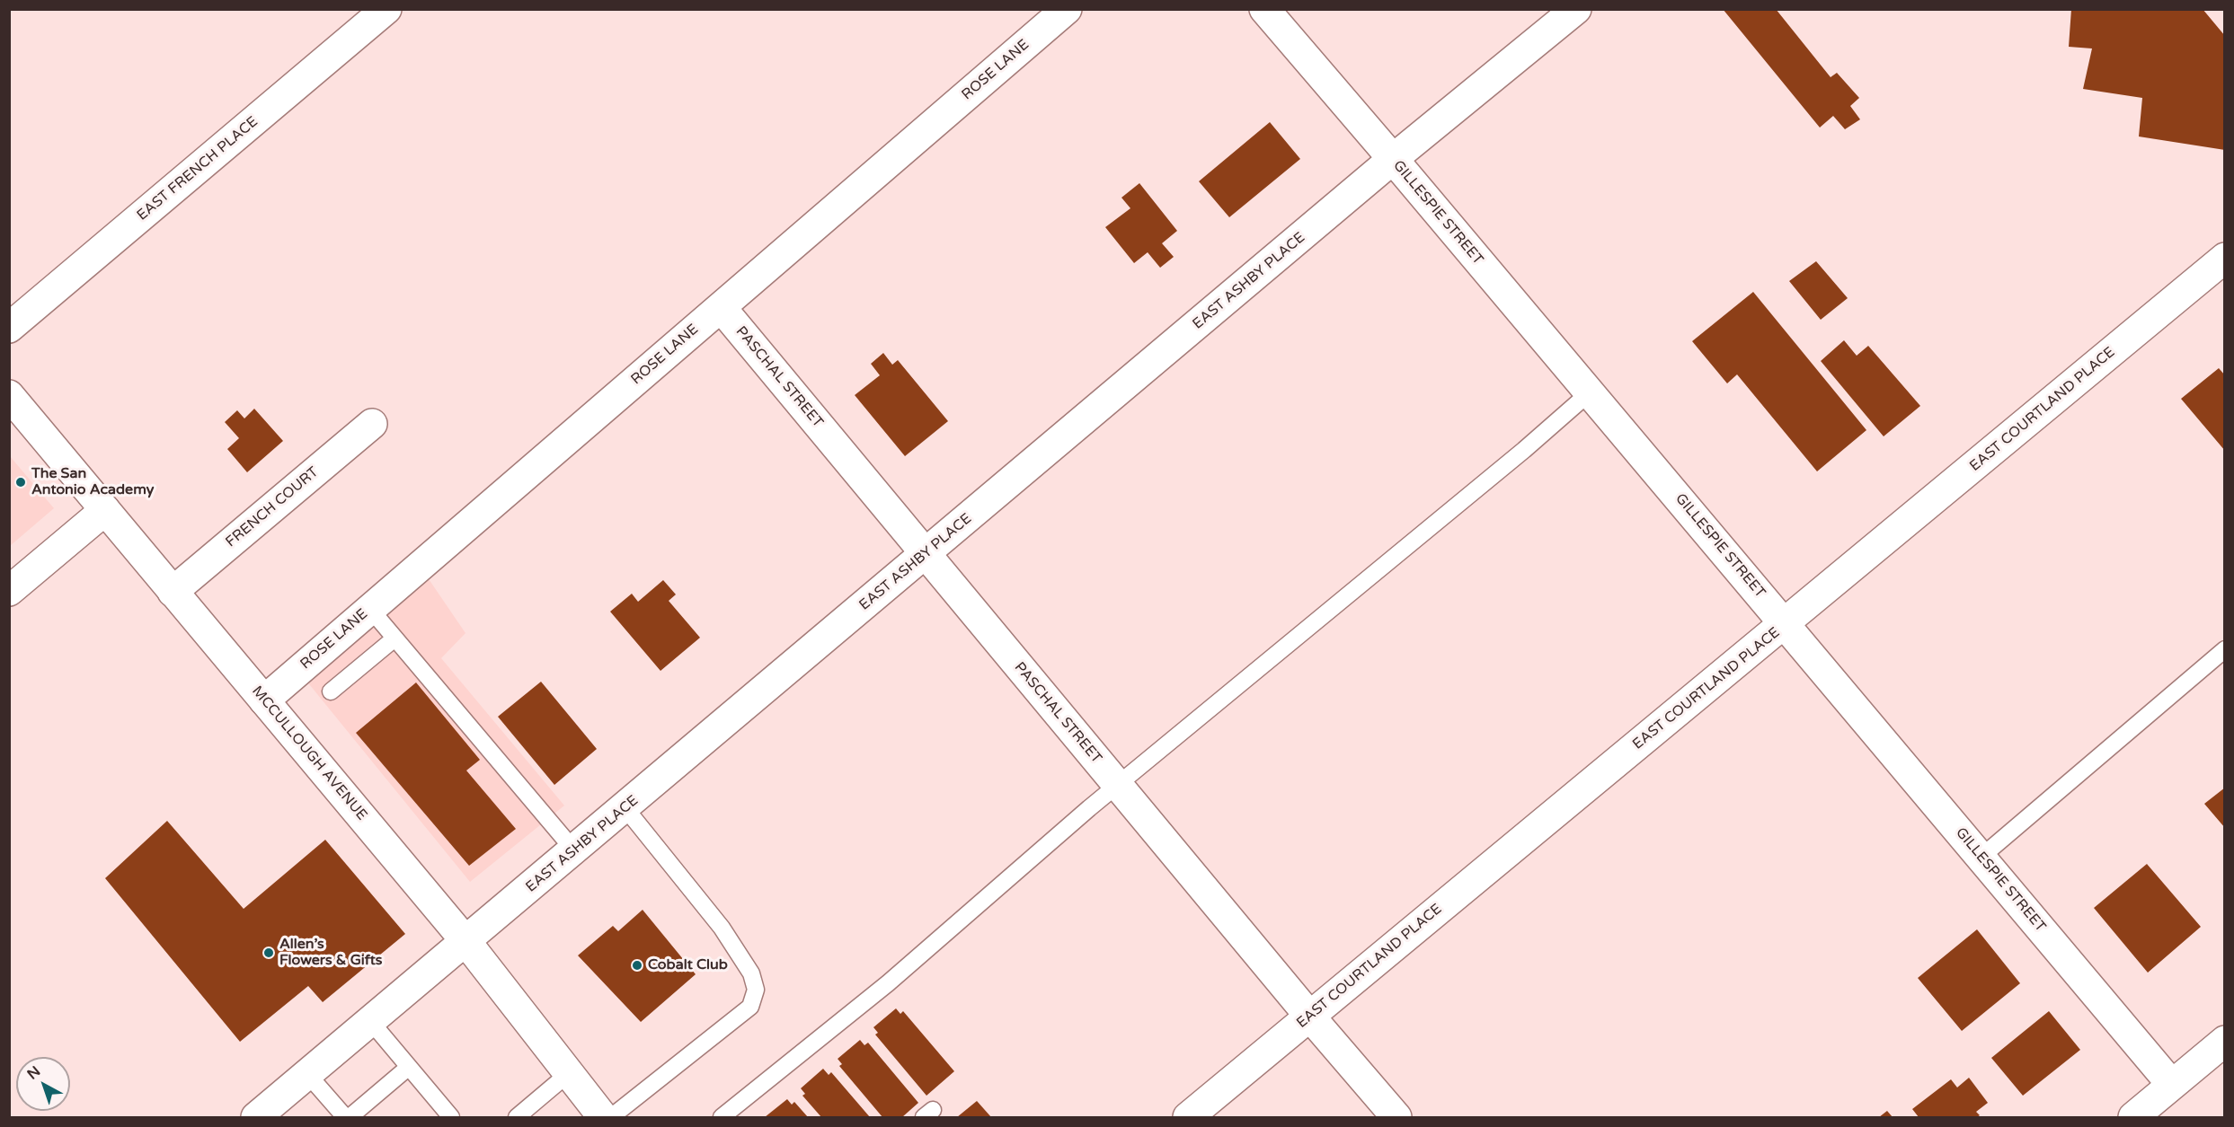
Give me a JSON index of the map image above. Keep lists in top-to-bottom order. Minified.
{"streets":{"street":["ROSE LANE","EAST FRENCH PLACE","GILLESPIE STREET","EAST ASHBY PLACE","PASCHAL STREET","EAST COURTLAND PLACE","FRENCH COURT","MCCULLOUGH AVENUE"]},"crossings":[["ROSE LANE","PASCHAL STREET"],["ROSE LANE","MCCULLOUGH AVENUE"],["GILLESPIE STREET","EAST ASHBY PLACE"],["GILLESPIE STREET","EAST COURTLAND PLACE"],["EAST ASHBY PLACE","PASCHAL STREET"],["EAST ASHBY PLACE","MCCULLOUGH AVENUE"],["PASCHAL STREET","EAST COURTLAND PLACE"],["FRENCH COURT","MCCULLOUGH AVENUE"]],"places":["The San Antonio Academy","Allen’s Flowers & Gifts","Cobalt Club"],"north":"top left"}
